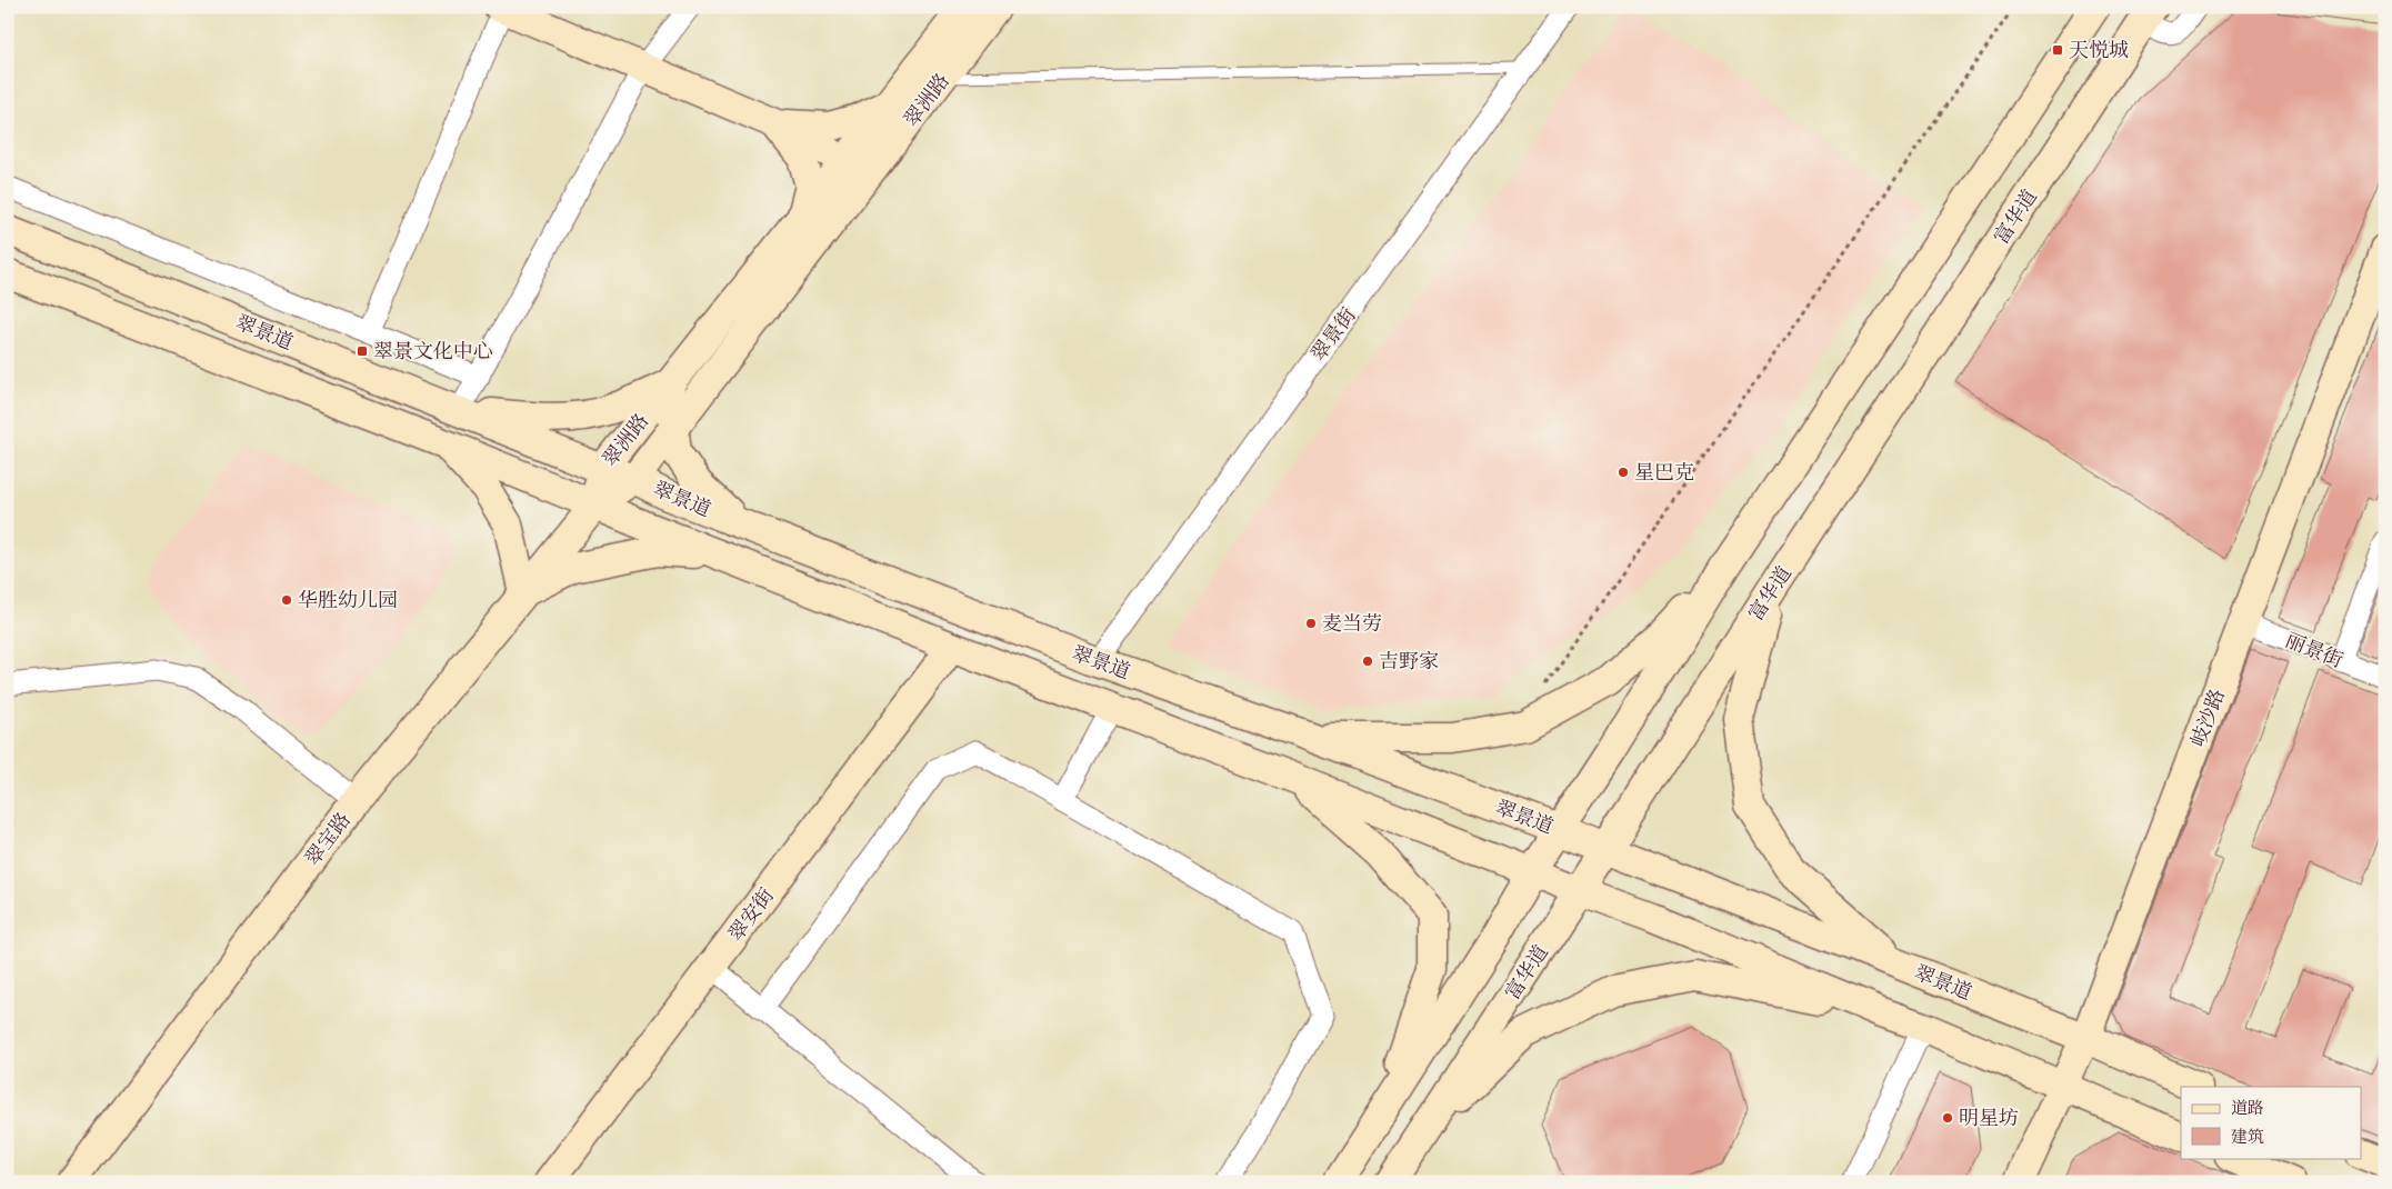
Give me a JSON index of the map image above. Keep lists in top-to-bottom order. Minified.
{"streets":{"main road":["翠洲路","富华道","翠景道","岐沙路","翠宝路","翠安街"],"street":["翠景街","丽景街"]},"crossings":[["翠洲路","翠景道"],["翠洲路","翠宝路"],["富华道","翠景道"],["翠景道","翠景街"],["翠景道","岐沙路"],["翠景道","翠宝路"],["翠景道","翠安街"],["丽景街","岐沙路"]],"places":{"transit":["天悦城","翠景文化中心"],"other":["星巴克","华胜幼儿园","麦当劳","吉野家","明星坊"]},"legend":["道路","建筑"]}
